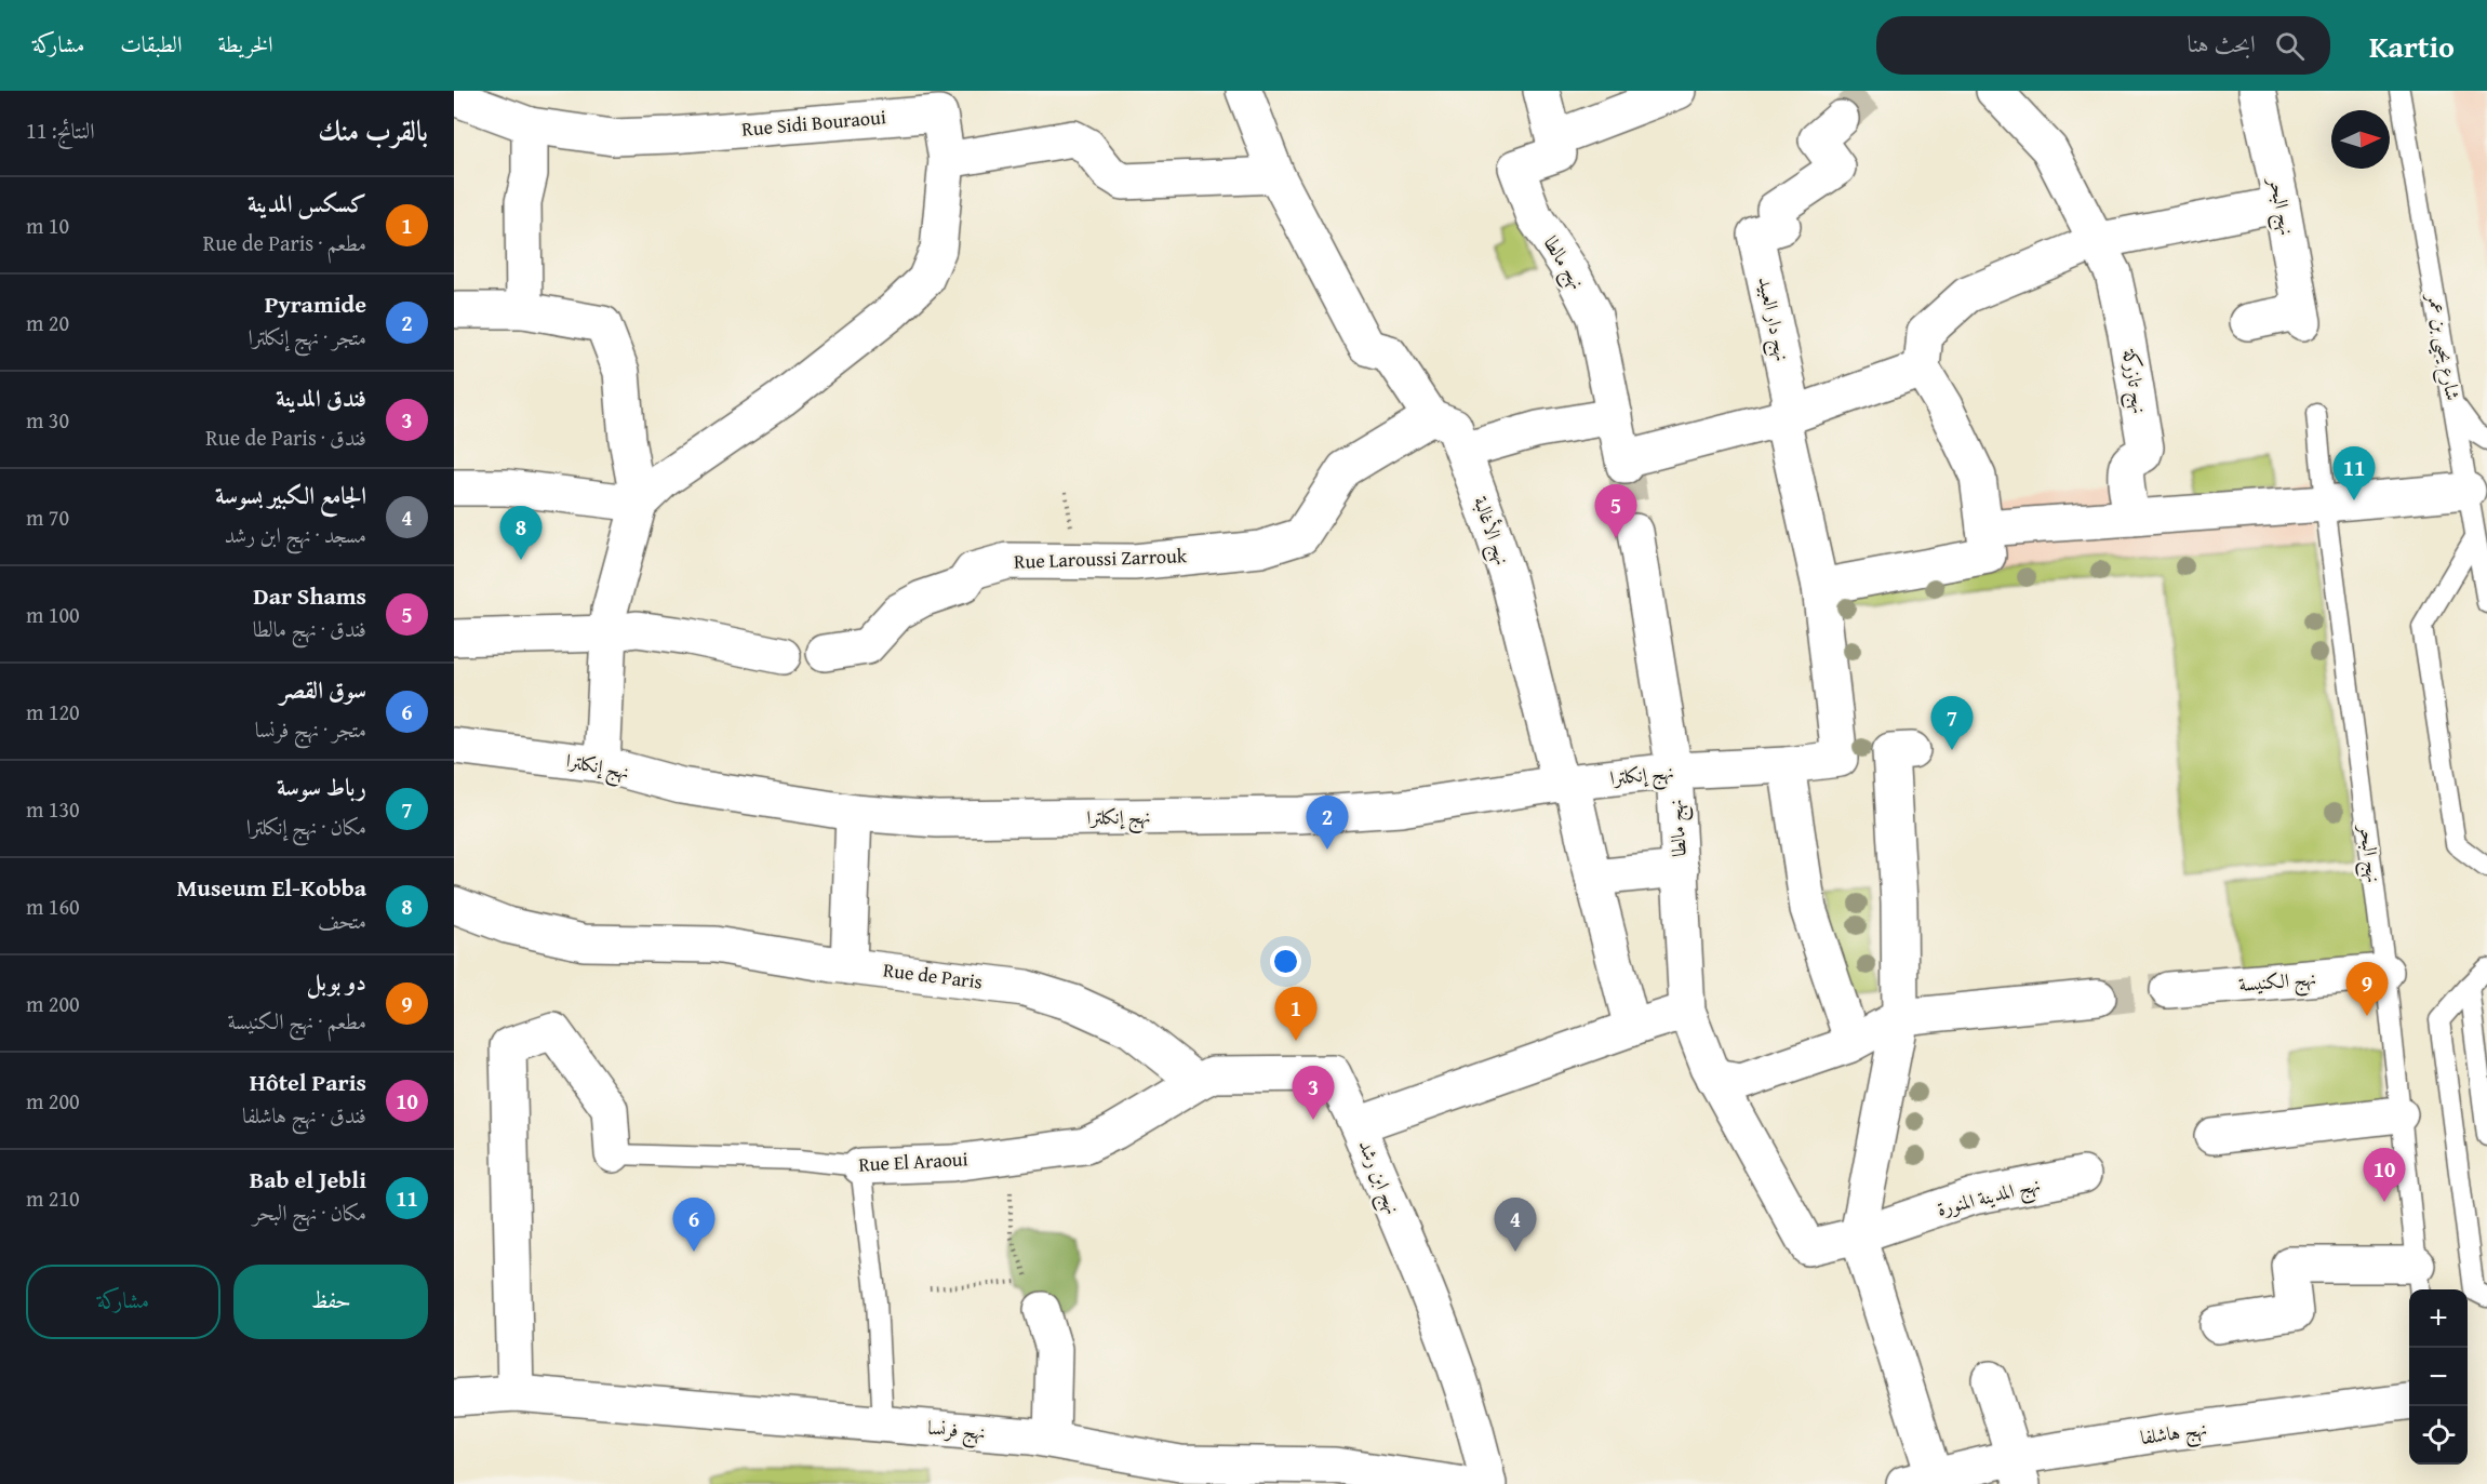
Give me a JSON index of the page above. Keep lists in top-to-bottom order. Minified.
{"streets":{"street":["Rue Sidi Bouraoui","نهج البحر","نهج مالطا","نهج دار العبيد","نهج تازركة","نهج الأغالبة","Rue Laroussi Zarrouk","نهج إنكلترا","Rue de Paris","نهج الكنيسة","Rue El Araoui","نهج ابن رشد","نهج المدينة المنورة","نهج فرنسا","نهج هاشلفا"],"lane":["شارع يحيى بن عمر"]},"crossings":[["نهج البحر","نهج الكنيسة"],["نهج مالطا","نهج دار العبيد"],["نهج مالطا","نهج إنكلترا"],["نهج مالطا","نهج ابن رشد"],["نهج مالطا","نهج المدينة المنورة"],["نهج دار العبيد","نهج إنكلترا"],["نهج الأغالبة","Rue Laroussi Zarrouk"],["نهج الأغالبة","نهج إنكلترا"],["نهج الأغالبة","نهج ابن رشد"],["Rue de Paris","Rue El Araoui"]],"north":"right","page":{"header":"Kartio","search":"ابحث هنا","nav":["الخريطة","الطبقات","مشاركة"],"heading":["بالقرب منك","النتائج: 11"],"list":[{"mark":"1","name":"كسكس المدينة","note":"مطعم · Rue de Paris","value":"10 m"},{"mark":"2","name":"Pyramide","note":"متجر · نهج إنكلترا","value":"20 m"},{"mark":"3","name":"فندق المدينة","note":"فندق · Rue de Paris","value":"30 m"},{"mark":"4","name":"الجامع الكبير بسوسة","note":"مسجد · نهج ابن رشد","value":"70 m"},{"mark":"5","name":"Dar Shams","note":"فندق · نهج مالطا","value":"100 m"},{"mark":"6","name":"سوق القصر","note":"متجر · نهج فرنسا","value":"120 m"},{"mark":"7","name":"رباط سوسة","note":"مكان · نهج إنكلترا","value":"130 m"},{"mark":"8","name":"Museum El-Kobba","note":"متحف","value":"160 m"},{"mark":"9","name":"دو بوبل","note":"مطعم · نهج الكنيسة","value":"200 m"},{"mark":"10","name":"Hôtel Paris","note":"فندق · نهج هاشلفا","value":"200 m"},{"mark":"11","name":"Bab el Jebli","note":"مكان · نهج البحر","value":"210 m"}],"pins":["11","5","8","7","2","9","1","3","10","4","6"],"buttons":["حفظ","مشاركة"],"map_buttons":["+","−"]}}
